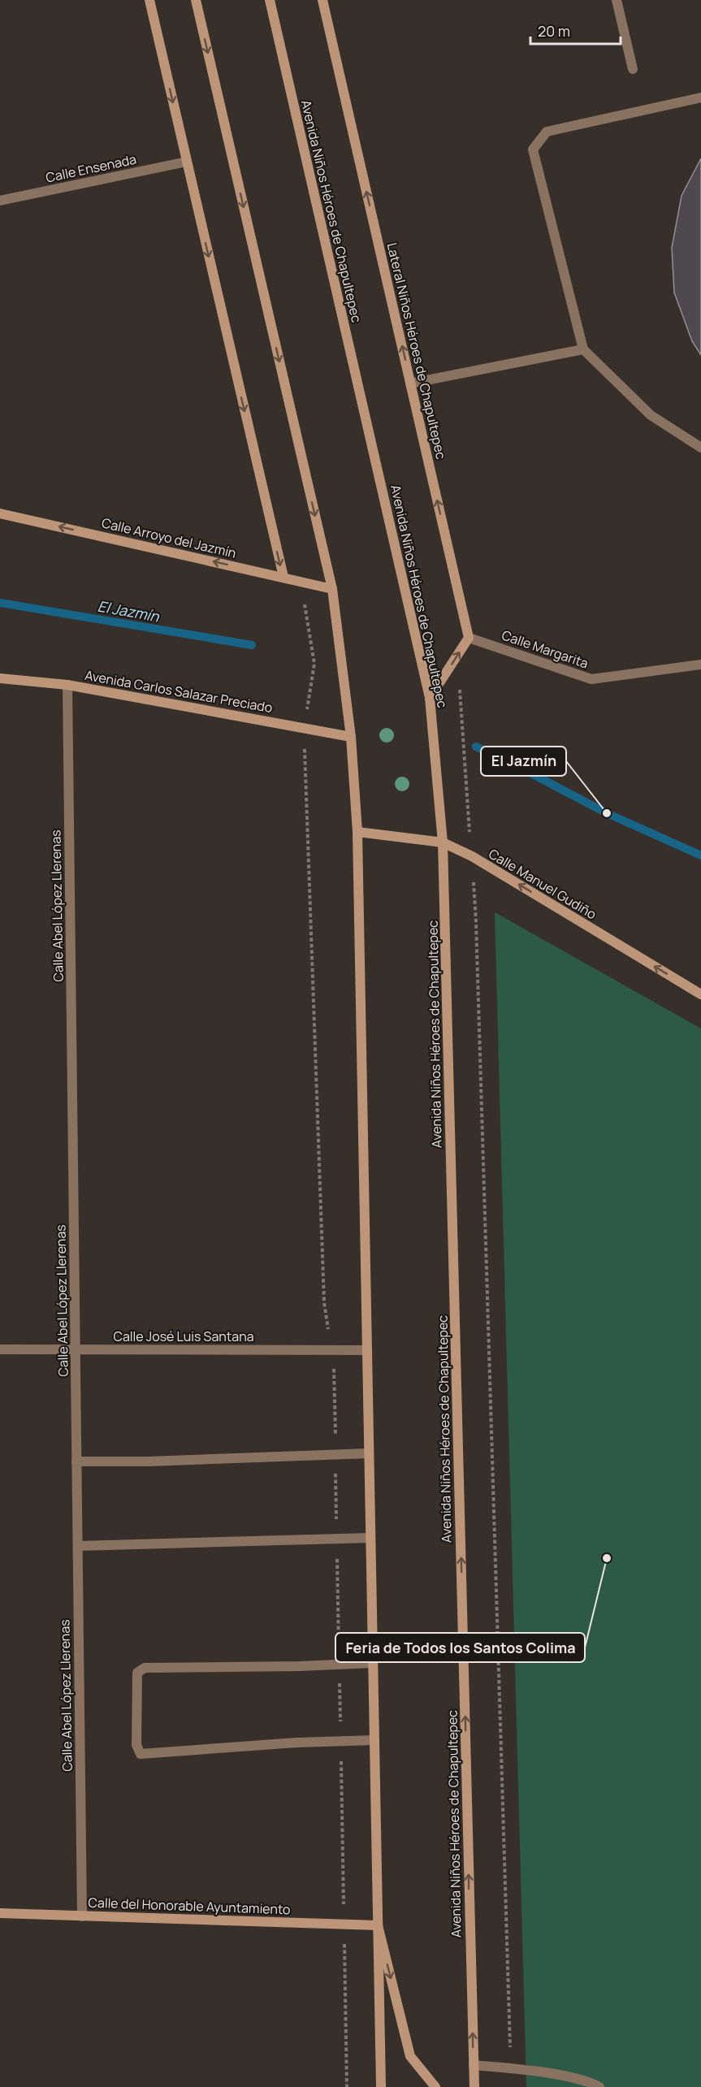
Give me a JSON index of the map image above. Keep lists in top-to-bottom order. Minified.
{"streets":{"main road":["Avenida Niños Héroes de Chapultepec","Lateral Niños Héroes de Chapultepec","Calle Arroyo del Jazmín","Avenida Carlos Salazar Preciado","Calle Manuel Gudiño","Calle del Honorable Ayuntamiento"],"street":["Calle Ensenada","Calle Margarita","Calle Abel López Llerenas","Calle José Luis Santana"]},"crossings":[["Avenida Niños Héroes de Chapultepec","Calle Manuel Gudiño"],["Lateral Niños Héroes de Chapultepec","Calle Margarita"],["Avenida Carlos Salazar Preciado","Calle Abel López Llerenas"],["Calle Abel López Llerenas","Calle José Luis Santana"],["Calle Abel López Llerenas","Calle del Honorable Ayuntamiento"]],"one_way":["Lateral Niños Héroes de Chapultepec","Calle Arroyo del Jazmín","Calle Manuel Gudiño"],"water":["El Jazmín"],"places":["El Jazmín","Feria de Todos los Santos Colima"],"scale_bar":"20 m"}
